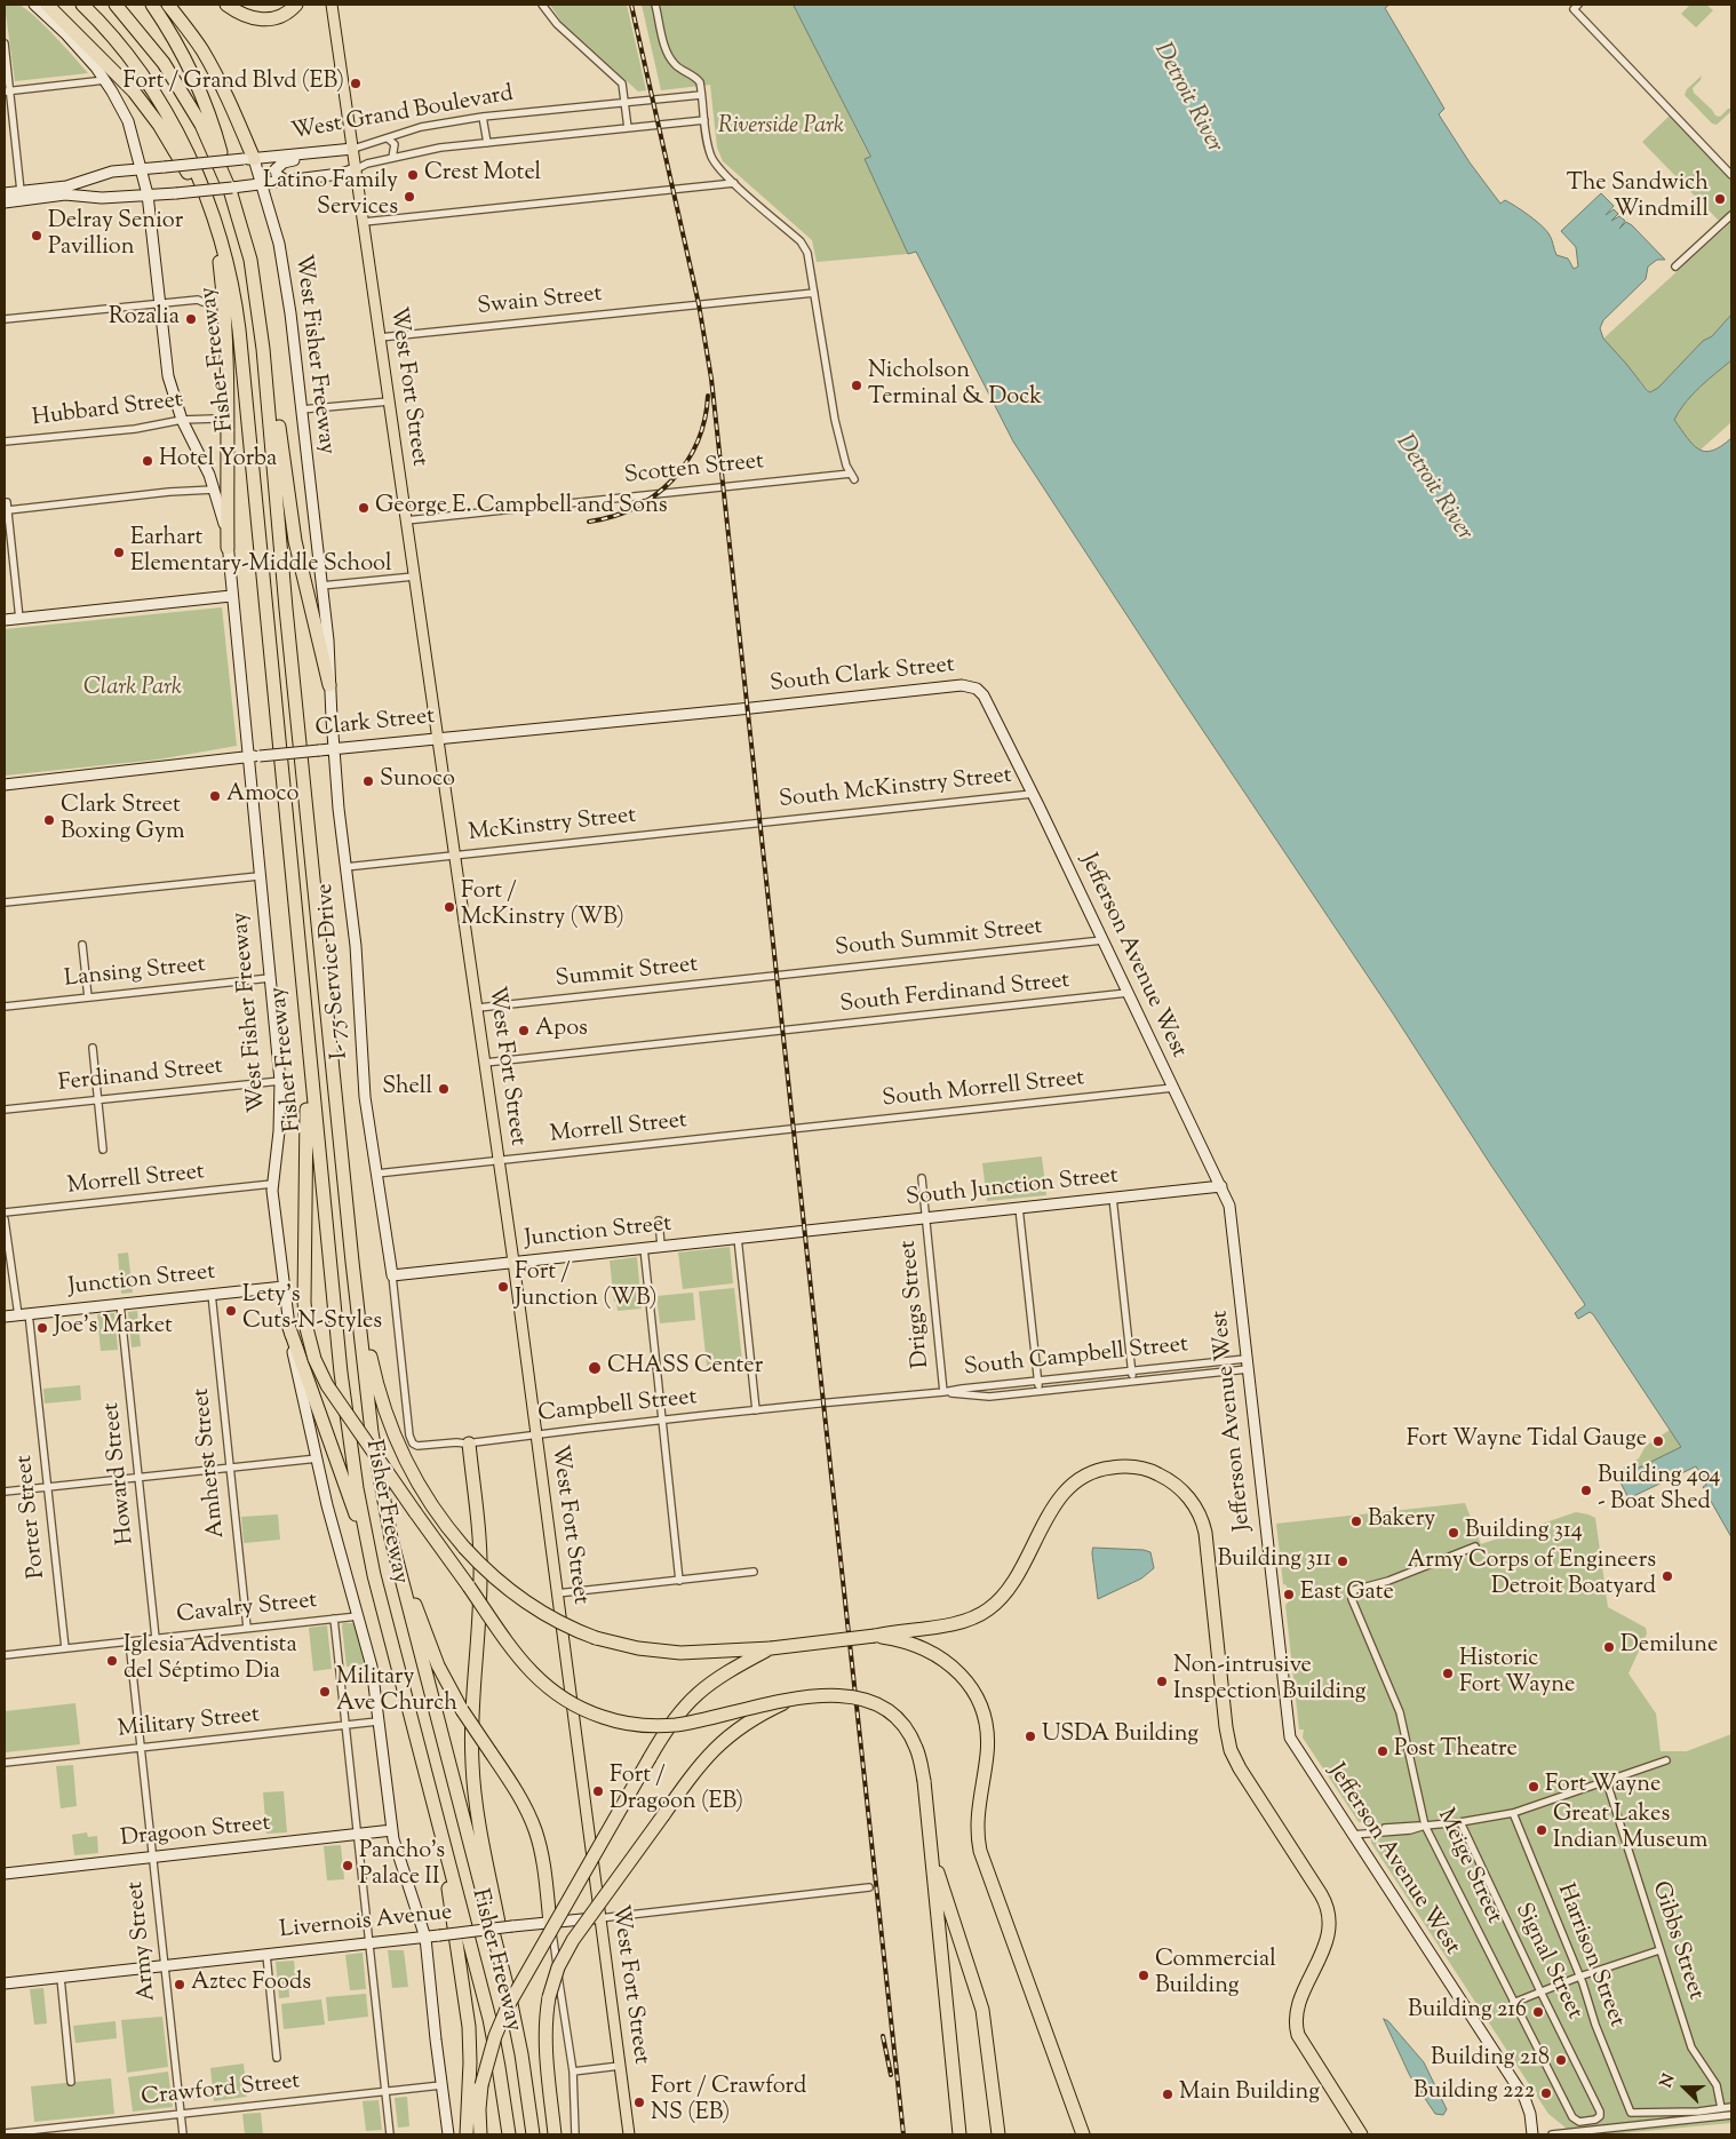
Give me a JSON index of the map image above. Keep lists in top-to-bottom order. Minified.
{"streets":{"highway":["Fisher Freeway"],"main road":["West Grand Boulevard","West Fisher Freeway","West Fort Street","South Clark Street","Clark Street","Jefferson Avenue West","I- 75 Service Drive","South Junction Street","Junction Street","Dragoon Street","Livernois Avenue"],"street":["Swain Street","Hubbard Street","Scotten Street","South McKinstry Street","McKinstry Street","South Summit Street","Lansing Street","Summit Street","South Ferdinand Street","Ferdinand Street","South Morrell Street","Morrell Street","Driggs Street","South Campbell Street","Campbell Street","Amherst Street","Howard Street","Porter Street","Cavalry Street","Military Street","Meige Street","Army Street","Gibbs Street","Harrison Street","Signal Street","Crawford Street"]},"crossings":[["West Grand Boulevard","West Fisher Freeway"],["West Grand Boulevard","West Fort Street"],["Swain Street","West Fort Street"],["Swain Street","Scotten Street"],["West Fisher Freeway","Hubbard Street"],["West Fisher Freeway","Clark Street"],["West Fisher Freeway","McKinstry Street"],["West Fisher Freeway","I- 75 Service Drive"],["West Fisher Freeway","Lansing Street"],["West Fisher Freeway","Ferdinand Street"],["West Fisher Freeway","Morrell Street"],["West Fisher Freeway","Junction Street"],["West Fisher Freeway","Cavalry Street"],["West Fort Street","Scotten Street"],["West Fort Street","Clark Street"],["West Fort Street","McKinstry Street"],["West Fort Street","Summit Street"],["West Fort Street","South Ferdinand Street"],["West Fort Street","Morrell Street"],["West Fort Street","Junction Street"],["West Fort Street","Campbell Street"],["West Fort Street","Livernois Avenue"],["South Clark Street","Clark Street"],["South Clark Street","Jefferson Avenue West"],["South McKinstry Street","McKinstry Street"],["South McKinstry Street","Jefferson Avenue West"],["McKinstry Street","I- 75 Service Drive"],["South Summit Street","Jefferson Avenue West"],["South Summit Street","Summit Street"],["Jefferson Avenue West","South Ferdinand Street"],["Jefferson Avenue West","South Morrell Street"],["Jefferson Avenue West","South Junction Street"],["Jefferson Avenue West","South Campbell Street"],["I- 75 Service Drive","Morrell Street"],["I- 75 Service Drive","Junction Street"],["I- 75 Service Drive","Campbell Street"],["South Morrell Street","Morrell Street"],["South Junction Street","Junction Street"],["South Junction Street","Driggs Street"],["Junction Street","Campbell Street"],["Junction Street","Amherst Street"],["Junction Street","Howard Street"],["Junction Street","Porter Street"],["Driggs Street","South Campbell Street"],["South Campbell Street","Campbell Street"],["Amherst Street","Cavalry Street"],["Howard Street","Cavalry Street"],["Porter Street","Cavalry Street"],["Cavalry Street","Army Street"],["Military Street","Army Street"],["Dragoon Street","Army Street"],["Meige Street","Signal Street"],["Livernois Avenue","Army Street"],["Army Street","Crawford Street"],["Gibbs Street","Harrison Street"]],"water":["Detroit River"],"parks":["Riverside Park","Clark Park"],"places":["Fort / Grand Blvd (EB)","Crest Motel","Latino Family Services","The Sandwich Windmill","Delray Senior Pavillion","Rozalia","Nicholson Terminal & Dock","Hotel Yorba","George E. Campbell and Sons","Earhart Elementary-Middle School","Sunoco","Amoco","Clark Street Boxing Gym","Fort / McKinstry (WB)","Apos","Shell","Fort / Junction (WB)","Lety's Cuts-N-Styles","Joe's Market","CHASS Center","Fort Wayne Tidal Gauge","Building 404 - Boat Shed","Bakery","Building 314","Building 311","Army Corps of Engineers Detroit Boatyard","East Gate","Demilune","Iglesia Adventista del Séptimo Dia","Historic Fort Wayne","Non-intrusive Inspection Building","Military Ave Church","USDA Building","Post Theatre","Fort Wayne","Fort / Dragoon (EB)","Great Lakes Indian Museum","Pancho's Palace II","Commercial Building","Aztec Foods","Building 216","Building 218","Building 222","Main Building","Fort / Crawford NS (EB)"],"north":"left"}
